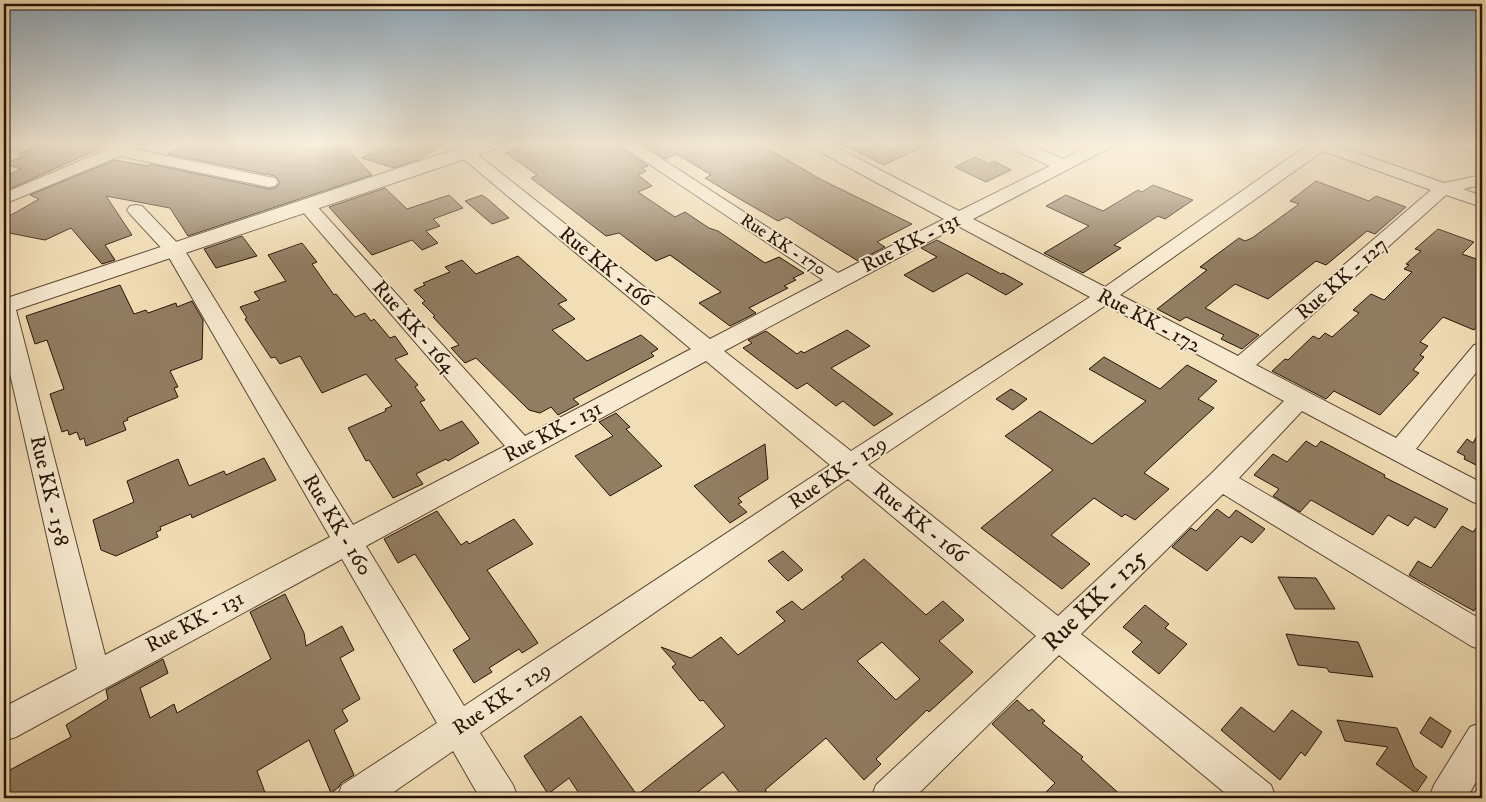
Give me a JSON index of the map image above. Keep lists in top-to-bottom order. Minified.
{"streets":{"street":["Rue KK - 131","Rue KK - 170","Rue KK - 166","Rue KK - 127","Rue KK - 172","Rue KK - 164","Rue KK - 129","Rue KK - 158","Rue KK - 160","Rue KK - 125"]},"crossings":[["Rue KK - 131","Rue KK - 170"],["Rue KK - 131","Rue KK - 166"],["Rue KK - 131","Rue KK - 172"],["Rue KK - 131","Rue KK - 164"],["Rue KK - 131","Rue KK - 158"],["Rue KK - 131","Rue KK - 160"],["Rue KK - 166","Rue KK - 129"],["Rue KK - 166","Rue KK - 125"],["Rue KK - 127","Rue KK - 172"],["Rue KK - 172","Rue KK - 129"],["Rue KK - 172","Rue KK - 125"],["Rue KK - 129","Rue KK - 160"]]}
